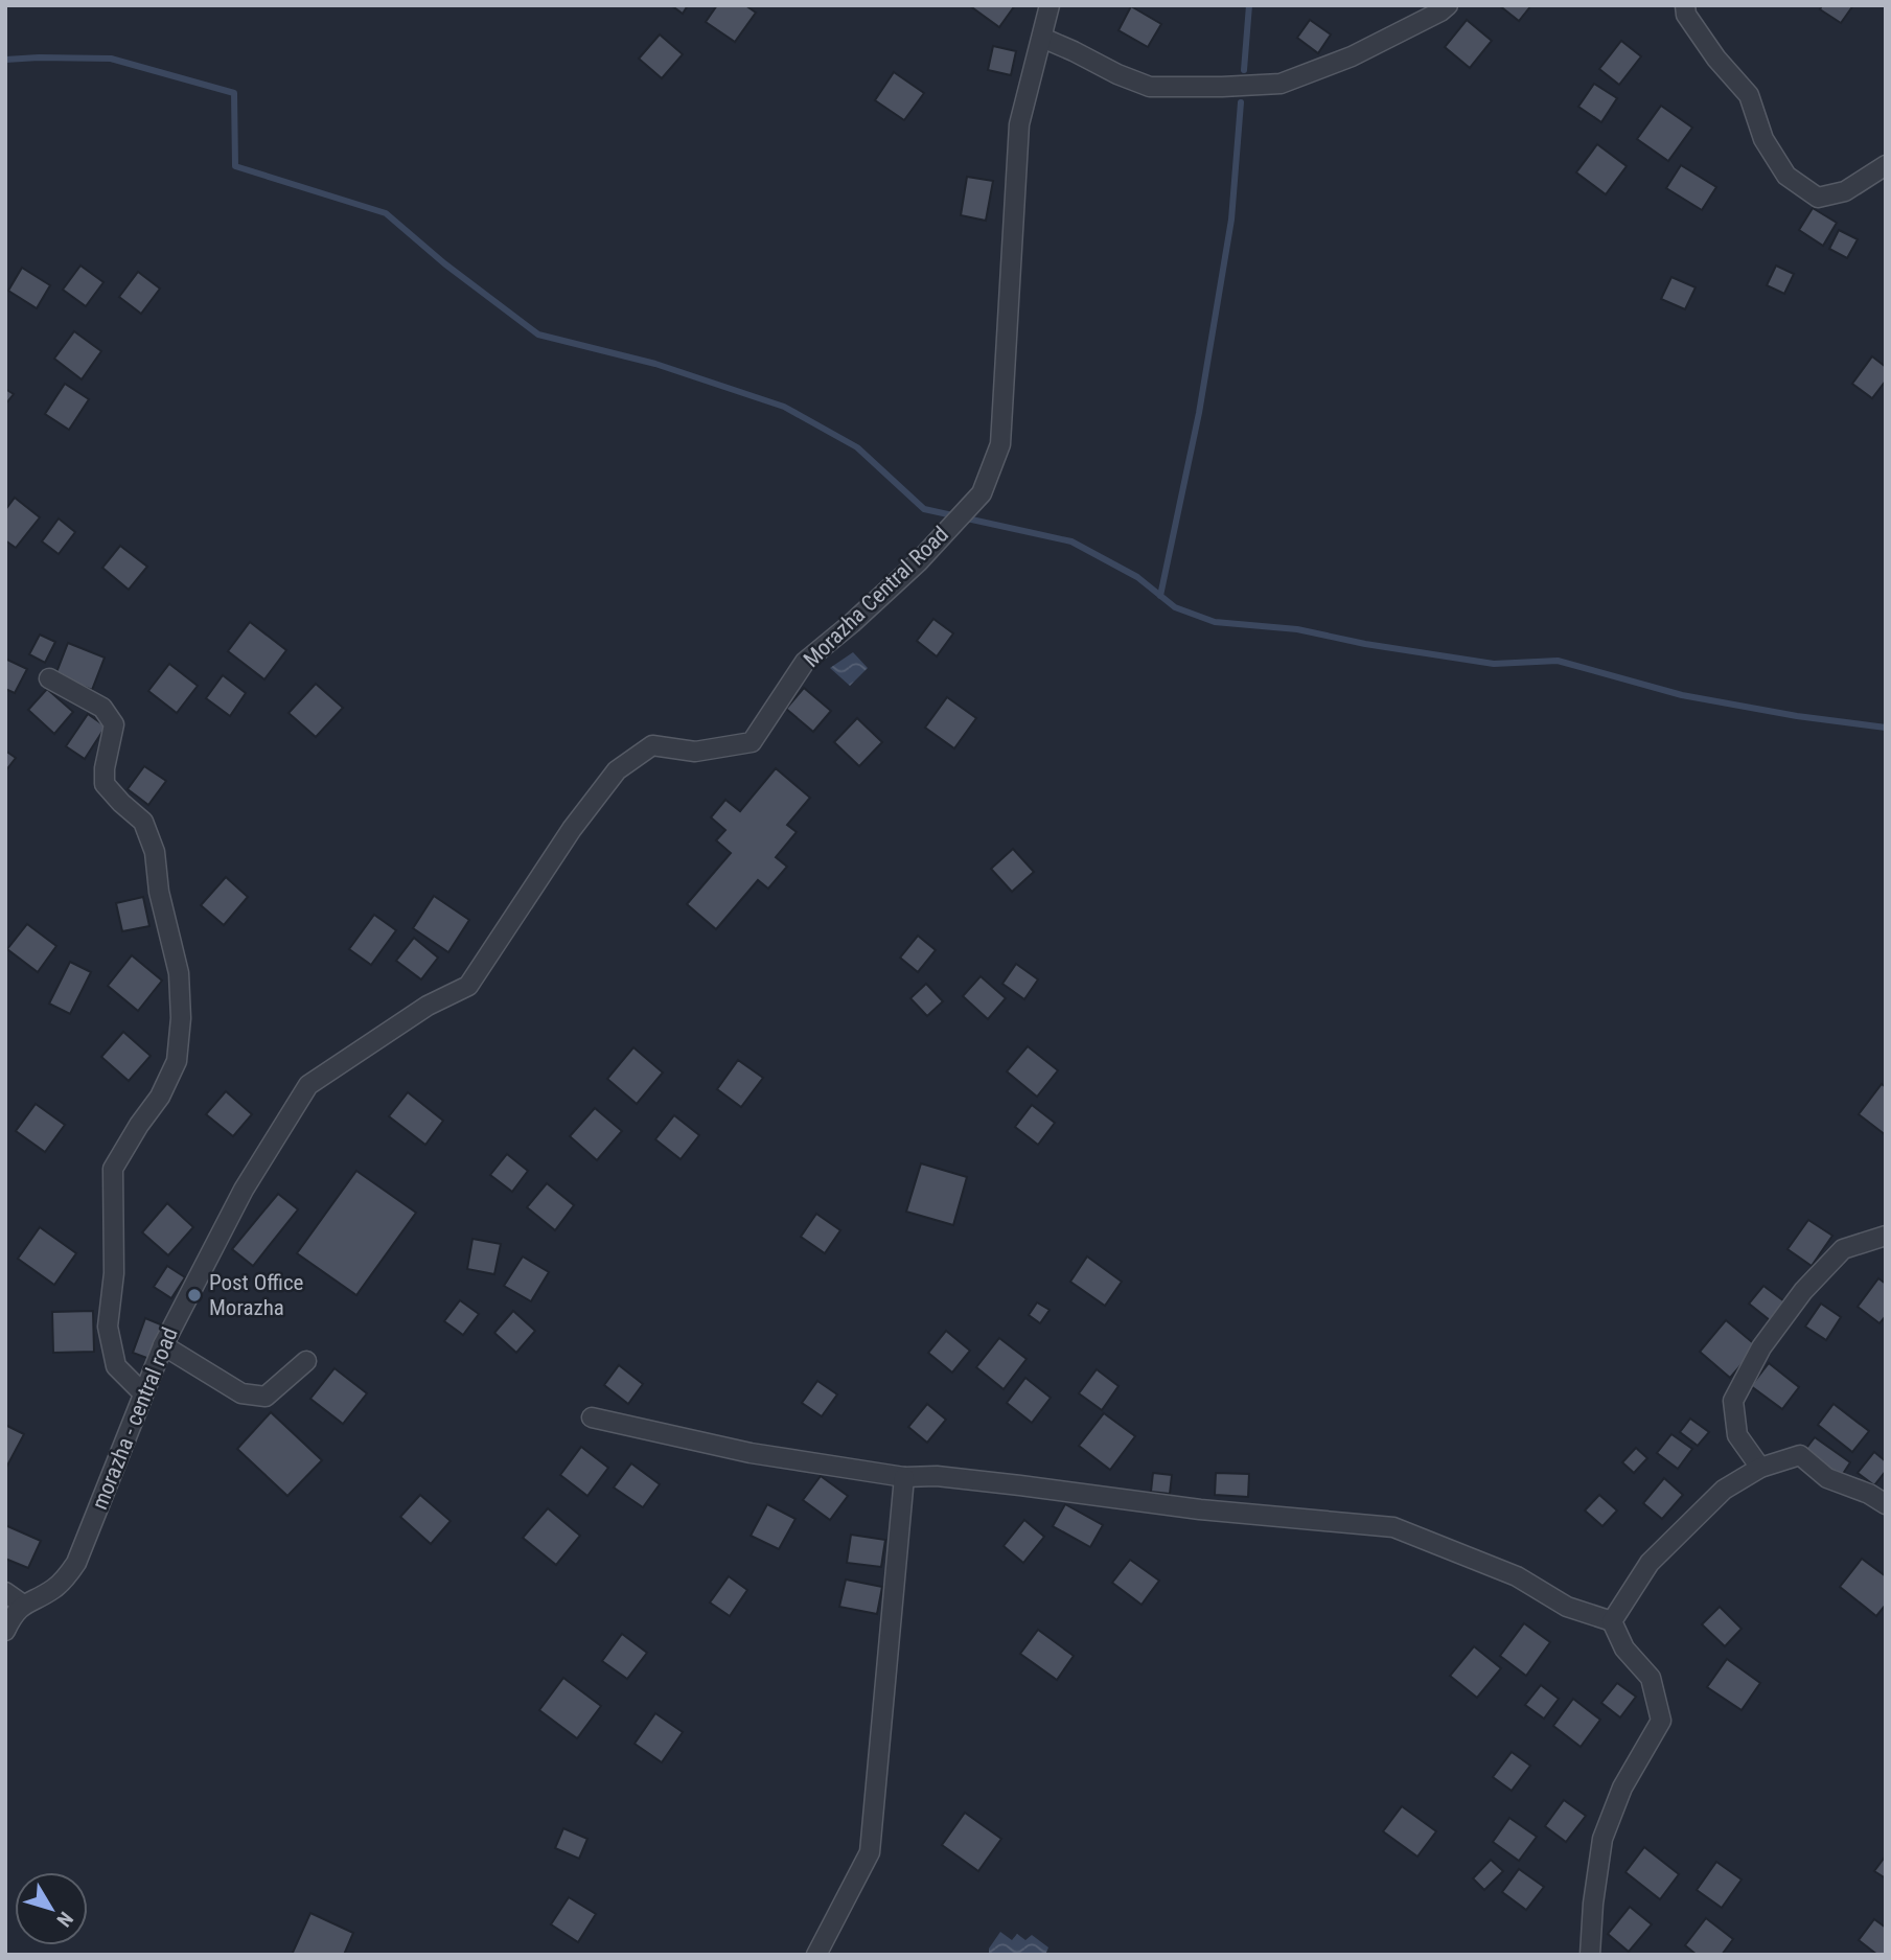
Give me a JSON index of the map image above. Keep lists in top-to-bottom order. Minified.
{"streets":{"street":["Morazha Central Road","morazha - central road"]},"crossings":[["Morazha Central Road","morazha - central road"]],"places":["Post Office Morazha"],"north":"bottom right"}
